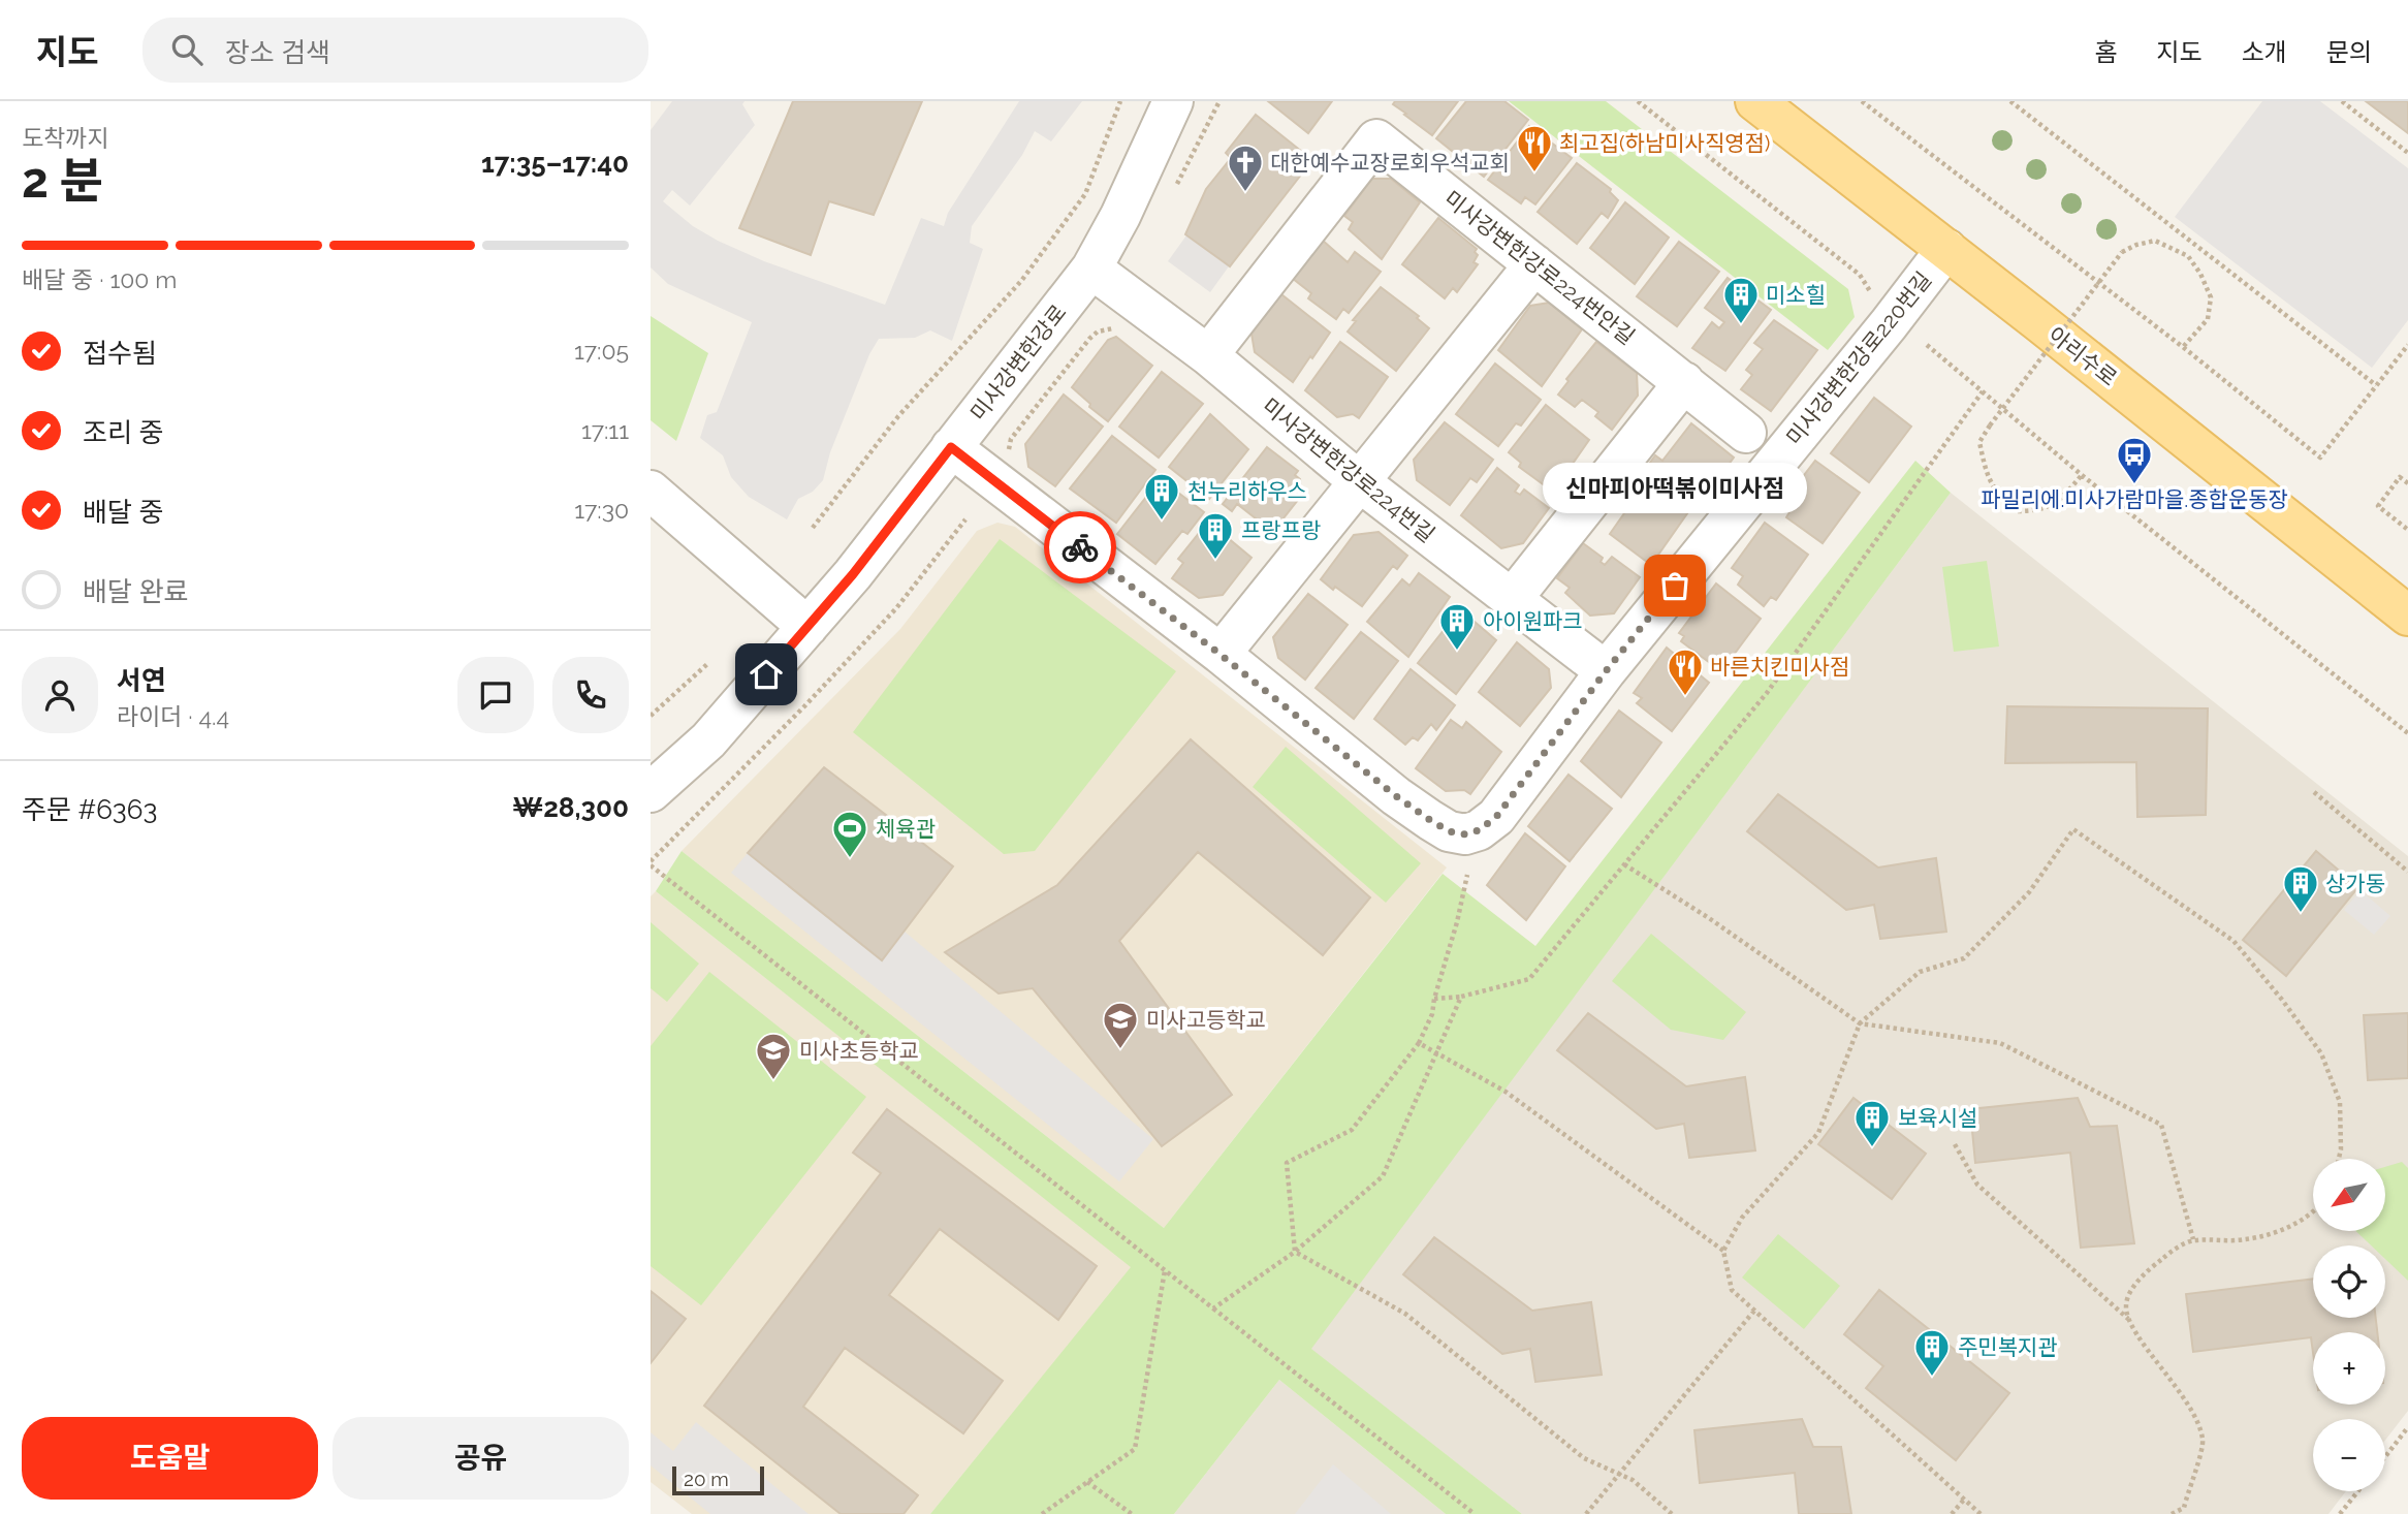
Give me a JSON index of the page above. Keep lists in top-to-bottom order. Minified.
{"streets":{"main road":["아리수로"],"street":["미사강변한강로224번안길","미사강변한강로220번길","미사강변한강로","미사강변한강로224번길"]},"crossings":[["미사강변한강로224번안길","미사강변한강로224번길"],["아리수로","미사강변한강로220번길"],["미사강변한강로220번길","미사강변한강로"],["미사강변한강로220번길","미사강변한강로224번길"],["미사강변한강로","미사강변한강로224번길"]],"places":{"restaurant":["최고집(하남미사직영점)","바른치킨미사점"],"church":["대한예수교장로회우석교회"],"building":["미소힐","천누리하우스","프랑프랑","아이원파크","상가동","보육시설","주민복지관"],"bus stop":["파밀리에.미사가람마을.종합운동장"],"other":["신마피아떡볶이미사점"],"sports":["체육관"],"school or university":["미사고등학교","미사초등학교"]},"scale_bar":"20 m","north":"bottom left","page":{"header":"지도","search":"장소 검색","nav":["홈","지도","소개","문의"],"heading":["2 분","도착까지","17:35–17:40"],"panel":["서연","라이더 · 4.4","주문 #6363","₩28,300"],"bar":"배달 중 · 100 m","list":[["접수됨","17:05"],["조리 중","17:11"],["배달 중","17:30"],"배달 완료"],"bubble":"신마피아떡볶이미사점","map_buttons":["+","−"],"buttons":["도움말","공유"],"scale":"20 m"}}
